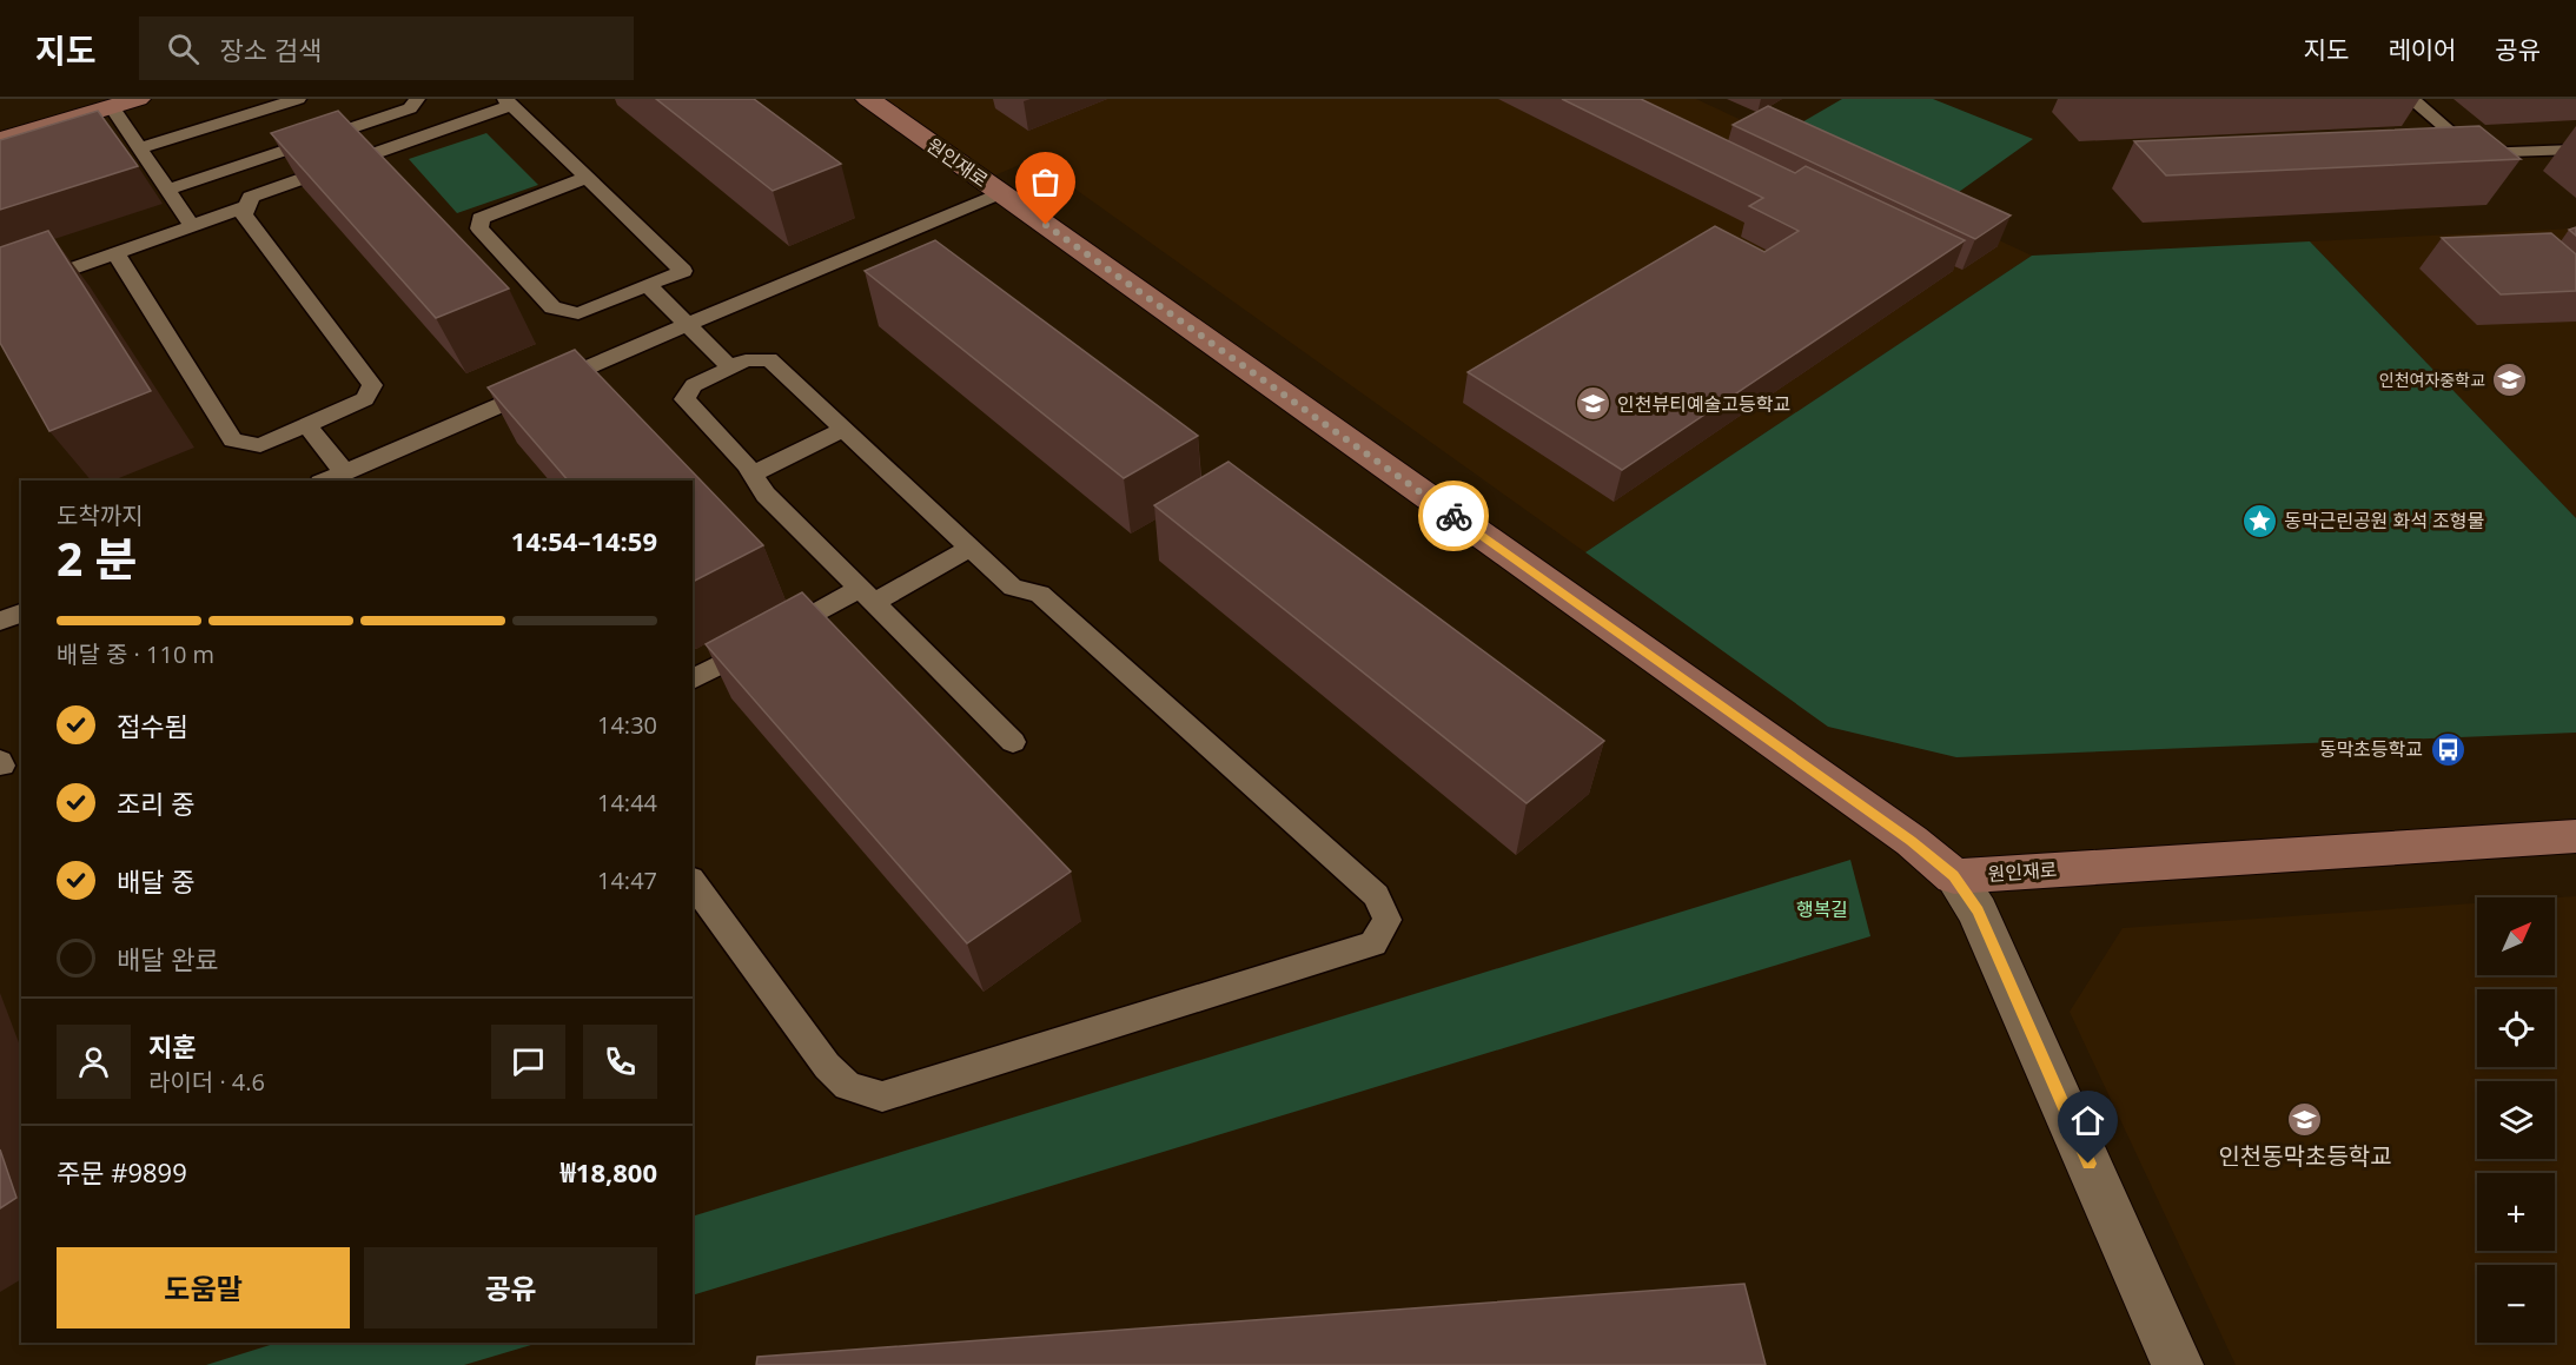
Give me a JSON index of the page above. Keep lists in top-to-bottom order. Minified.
{"streets":{"main road":["원인재로"]},"parks":["행복길"],"places":{"school or university":["인천여자중학교","인천뷰티예술고등학교","인천동막초등학교"],"place":["동막근린공원 화석 조형물"],"bus stop":["동막초등학교"]},"north":"top right","page":{"header":"지도","search":"장소 검색","nav":["지도","레이어","공유"],"heading":["2 분","도착까지","14:54–14:59"],"panel":["지훈","라이더 · 4.6","주문 #9899","₩18,800"],"bar":"배달 중 · 110 m","list":[["접수됨","14:30"],["조리 중","14:44"],["배달 중","14:47"],"배달 완료"],"map_buttons":["+","−"],"buttons":["도움말","공유"]}}
